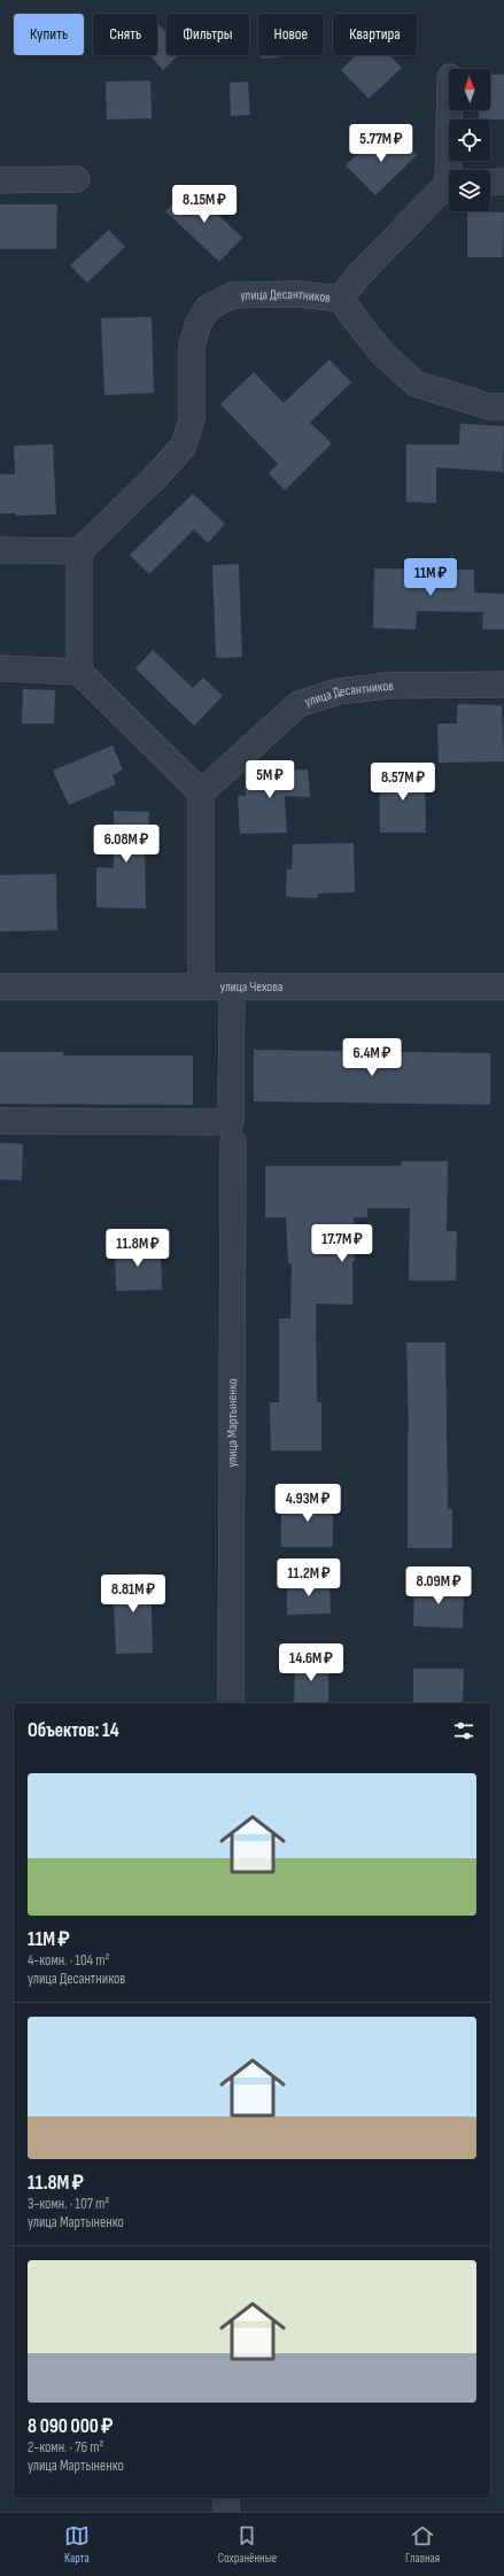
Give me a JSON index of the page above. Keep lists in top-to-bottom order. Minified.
{"streets":{"street":["улица Десантников","улица Чехова","улица Мартыненко"]},"north":"top","page":{"chip":["Купить","Снять","Фильтры","Новое","Квартира"],"price":["5.77M ₽","8.15M ₽","11M ₽","5M ₽","8.57M ₽","6.08M ₽","6.4M ₽","17.7M ₽","11.8M ₽","4.93M ₽","11.2M ₽","8.09M ₽","8.81M ₽","14.6M ₽"],"heading":"Объектов: 14","list":[{"name":"11M ₽","note":"4-комн. · 104 m² · улица Десантников"},{"name":"11.8M ₽","note":"3-комн. · 107 m² · улица Мартыненко"},{"name":"8 090 000 ₽","note":"2-комн. · 76 m² · улица Мартыненко"}],"tabs":["Карта","Сохранённые","Главная"]}}
